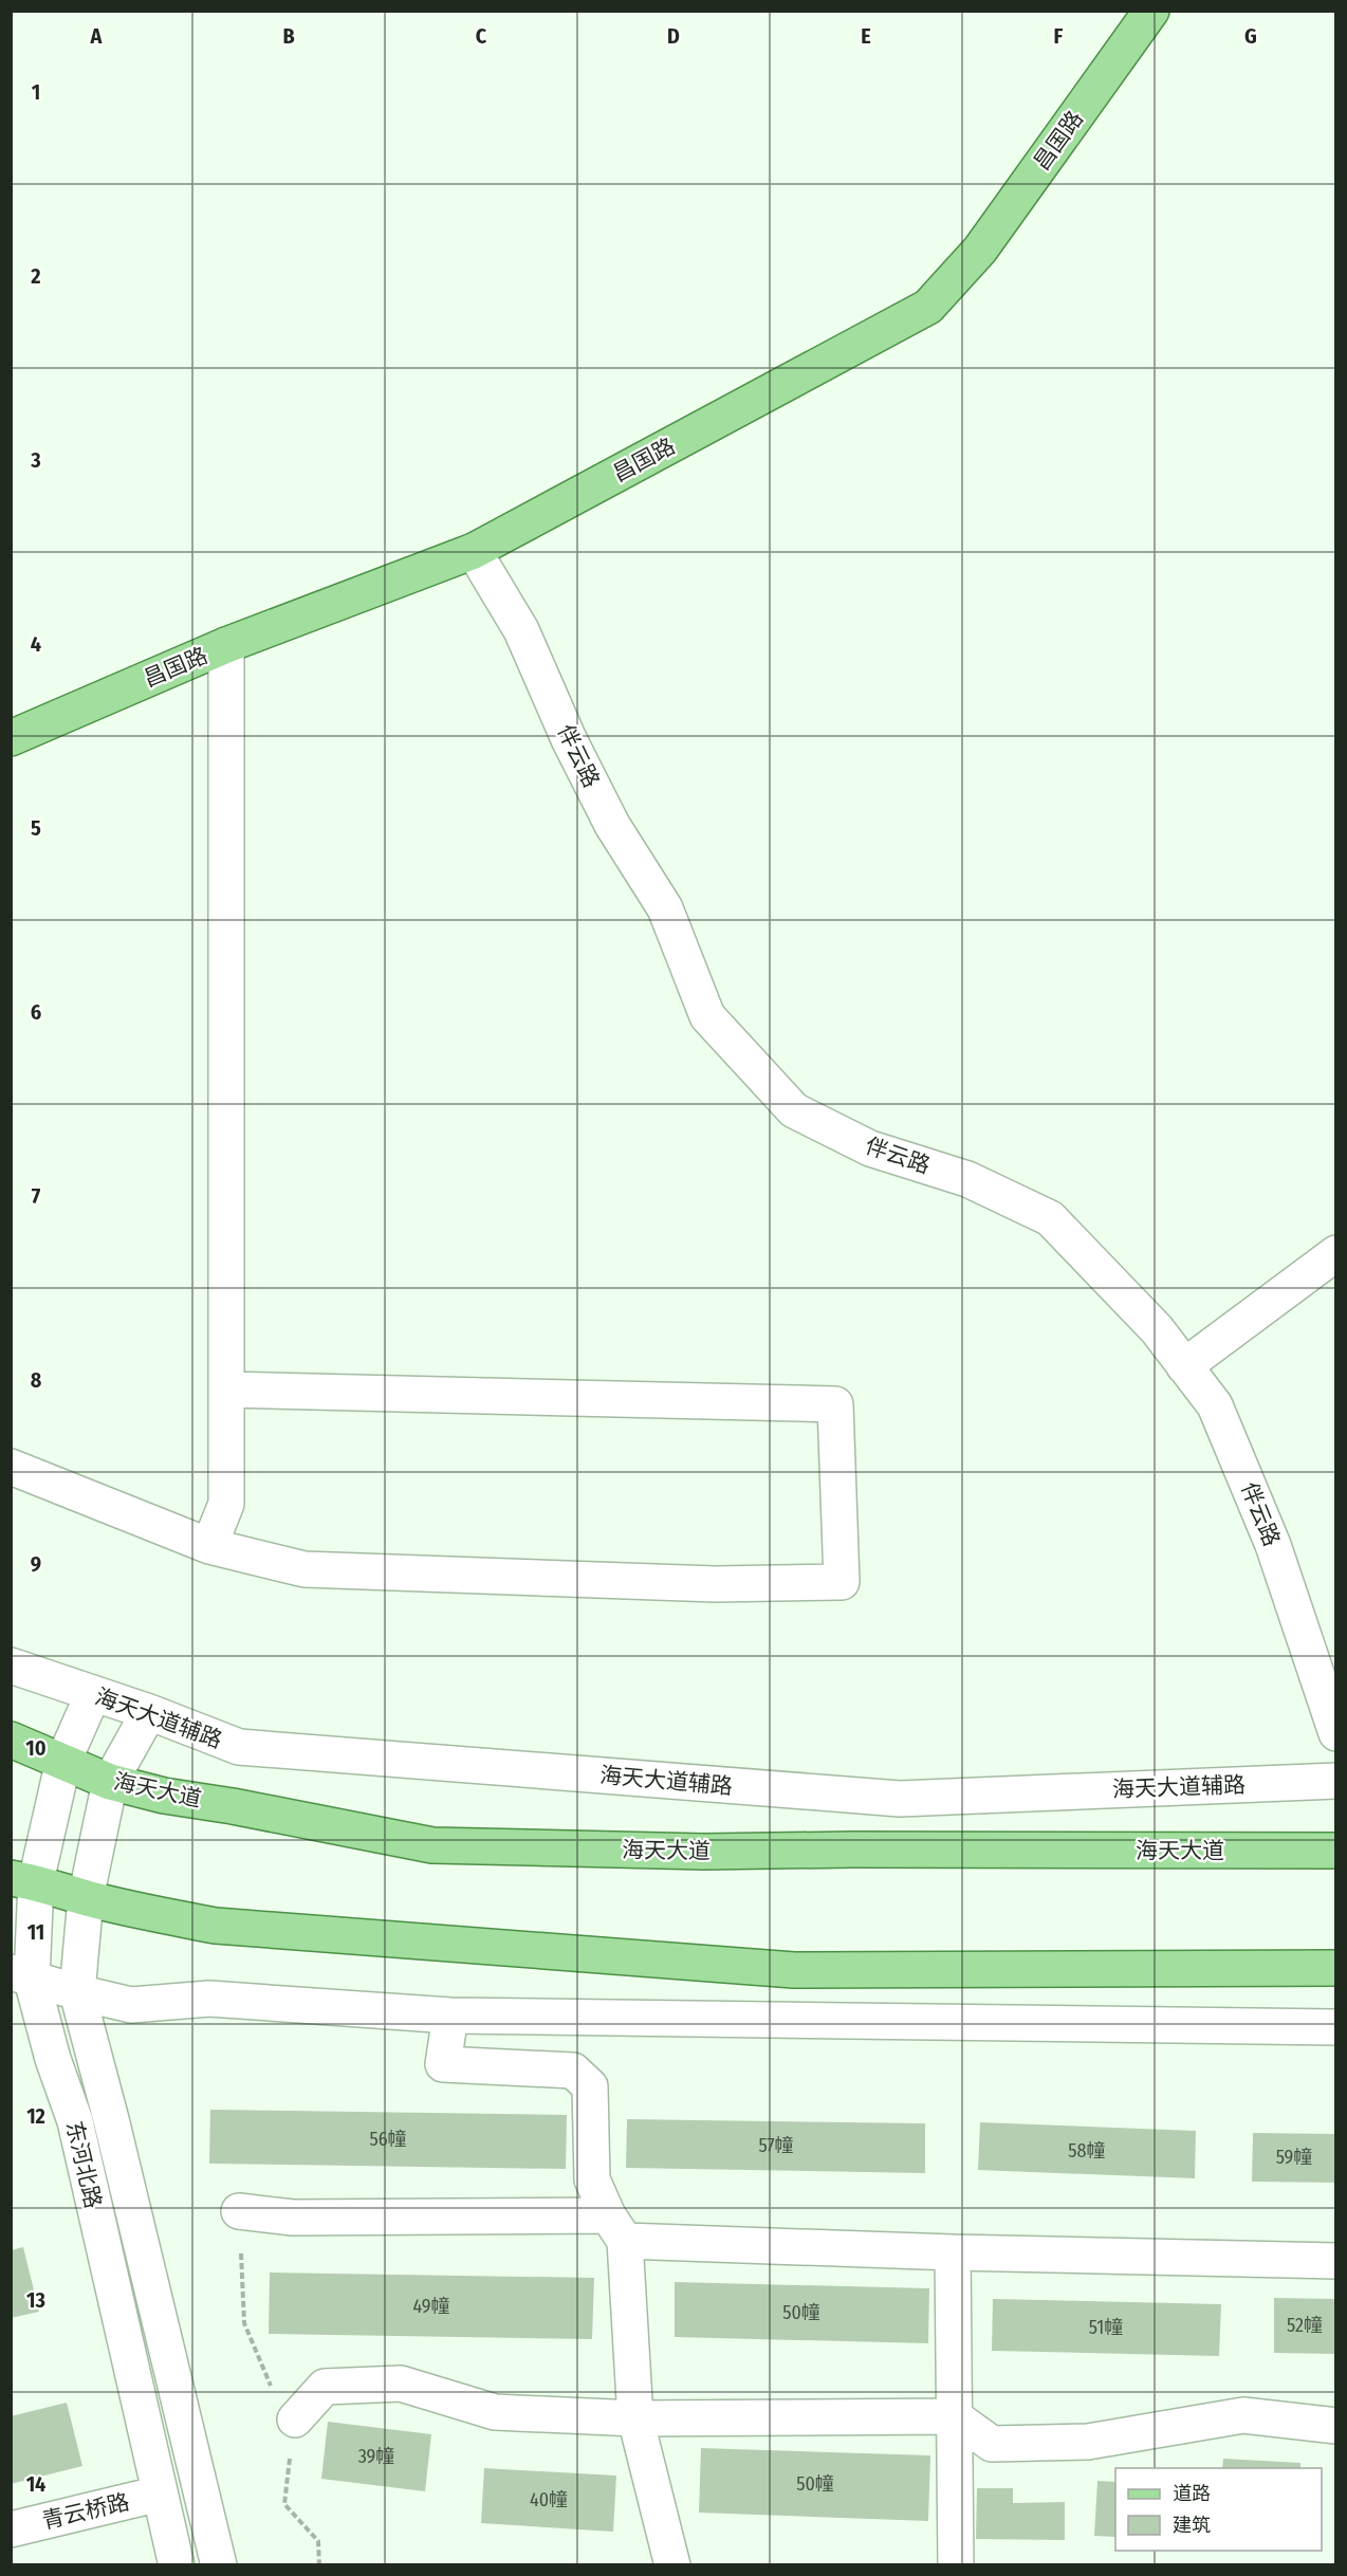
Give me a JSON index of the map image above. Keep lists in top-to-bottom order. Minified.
{"streets":{"main road":["昌国路","海天大道"],"street":["伴云路","海天大道辅路","东河北路","青云桥路"]},"crossings":[["昌国路","伴云路"],["海天大道辅路","东河北路"],["海天大道","东河北路"],["东河北路","青云桥路"]],"house_numbers":["56幢","57幢","58幢","59幢","49幢","50幢","52幢","51幢","39幢","50幢","40幢"],"legend":["道路","建筑"],"grid":{"columns":["A","B","C","D","E","F","G"],"rows":["1","2","3","4","5","6","7","8","9","10","11","12","13","14"]}}
